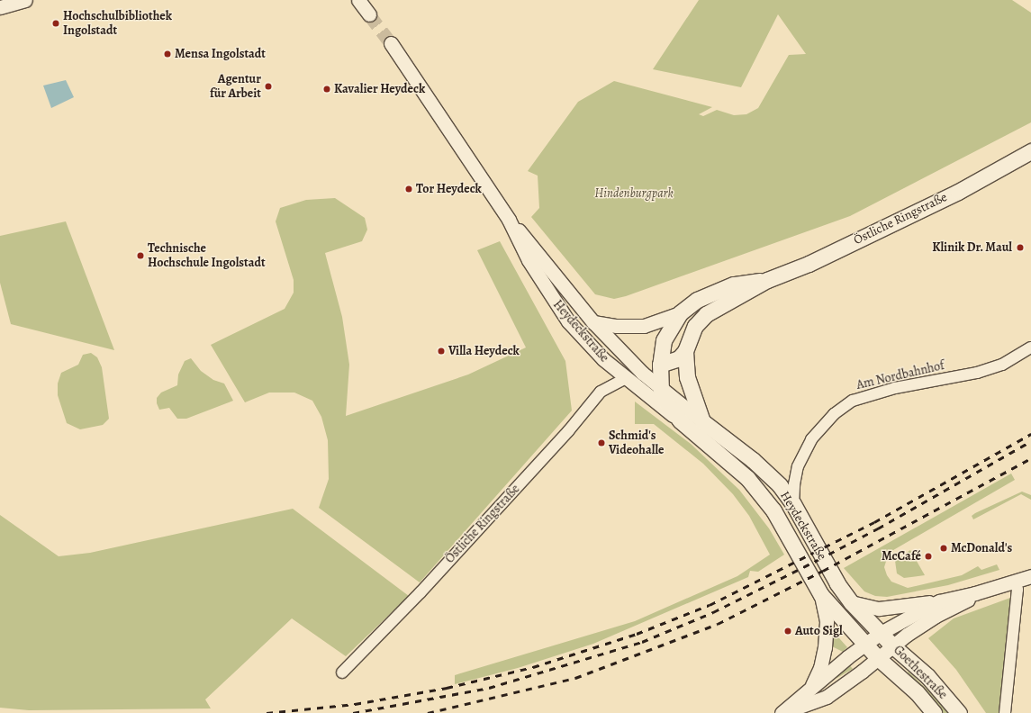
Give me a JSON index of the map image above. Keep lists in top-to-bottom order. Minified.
{"streets":{"main road":["Östliche Ringstraße","Heydeckstraße","Goethestraße"],"street":["Am Nordbahnhof"]},"crossings":[["Östliche Ringstraße","Heydeckstraße"],["Heydeckstraße","Am Nordbahnhof"],["Heydeckstraße","Goethestraße"]],"parks":["Hindenburgpark"],"places":["Hochschulbibliothek Ingolstadt","Mensa Ingolstadt","Agentur für Arbeit","Kavalier Heydeck","Tor Heydeck","Klinik Dr. Maul","Technische Hochschule Ingolstadt","Villa Heydeck","Schmid's Videohalle","McDonald's","McCafé","Auto Sigl"]}
